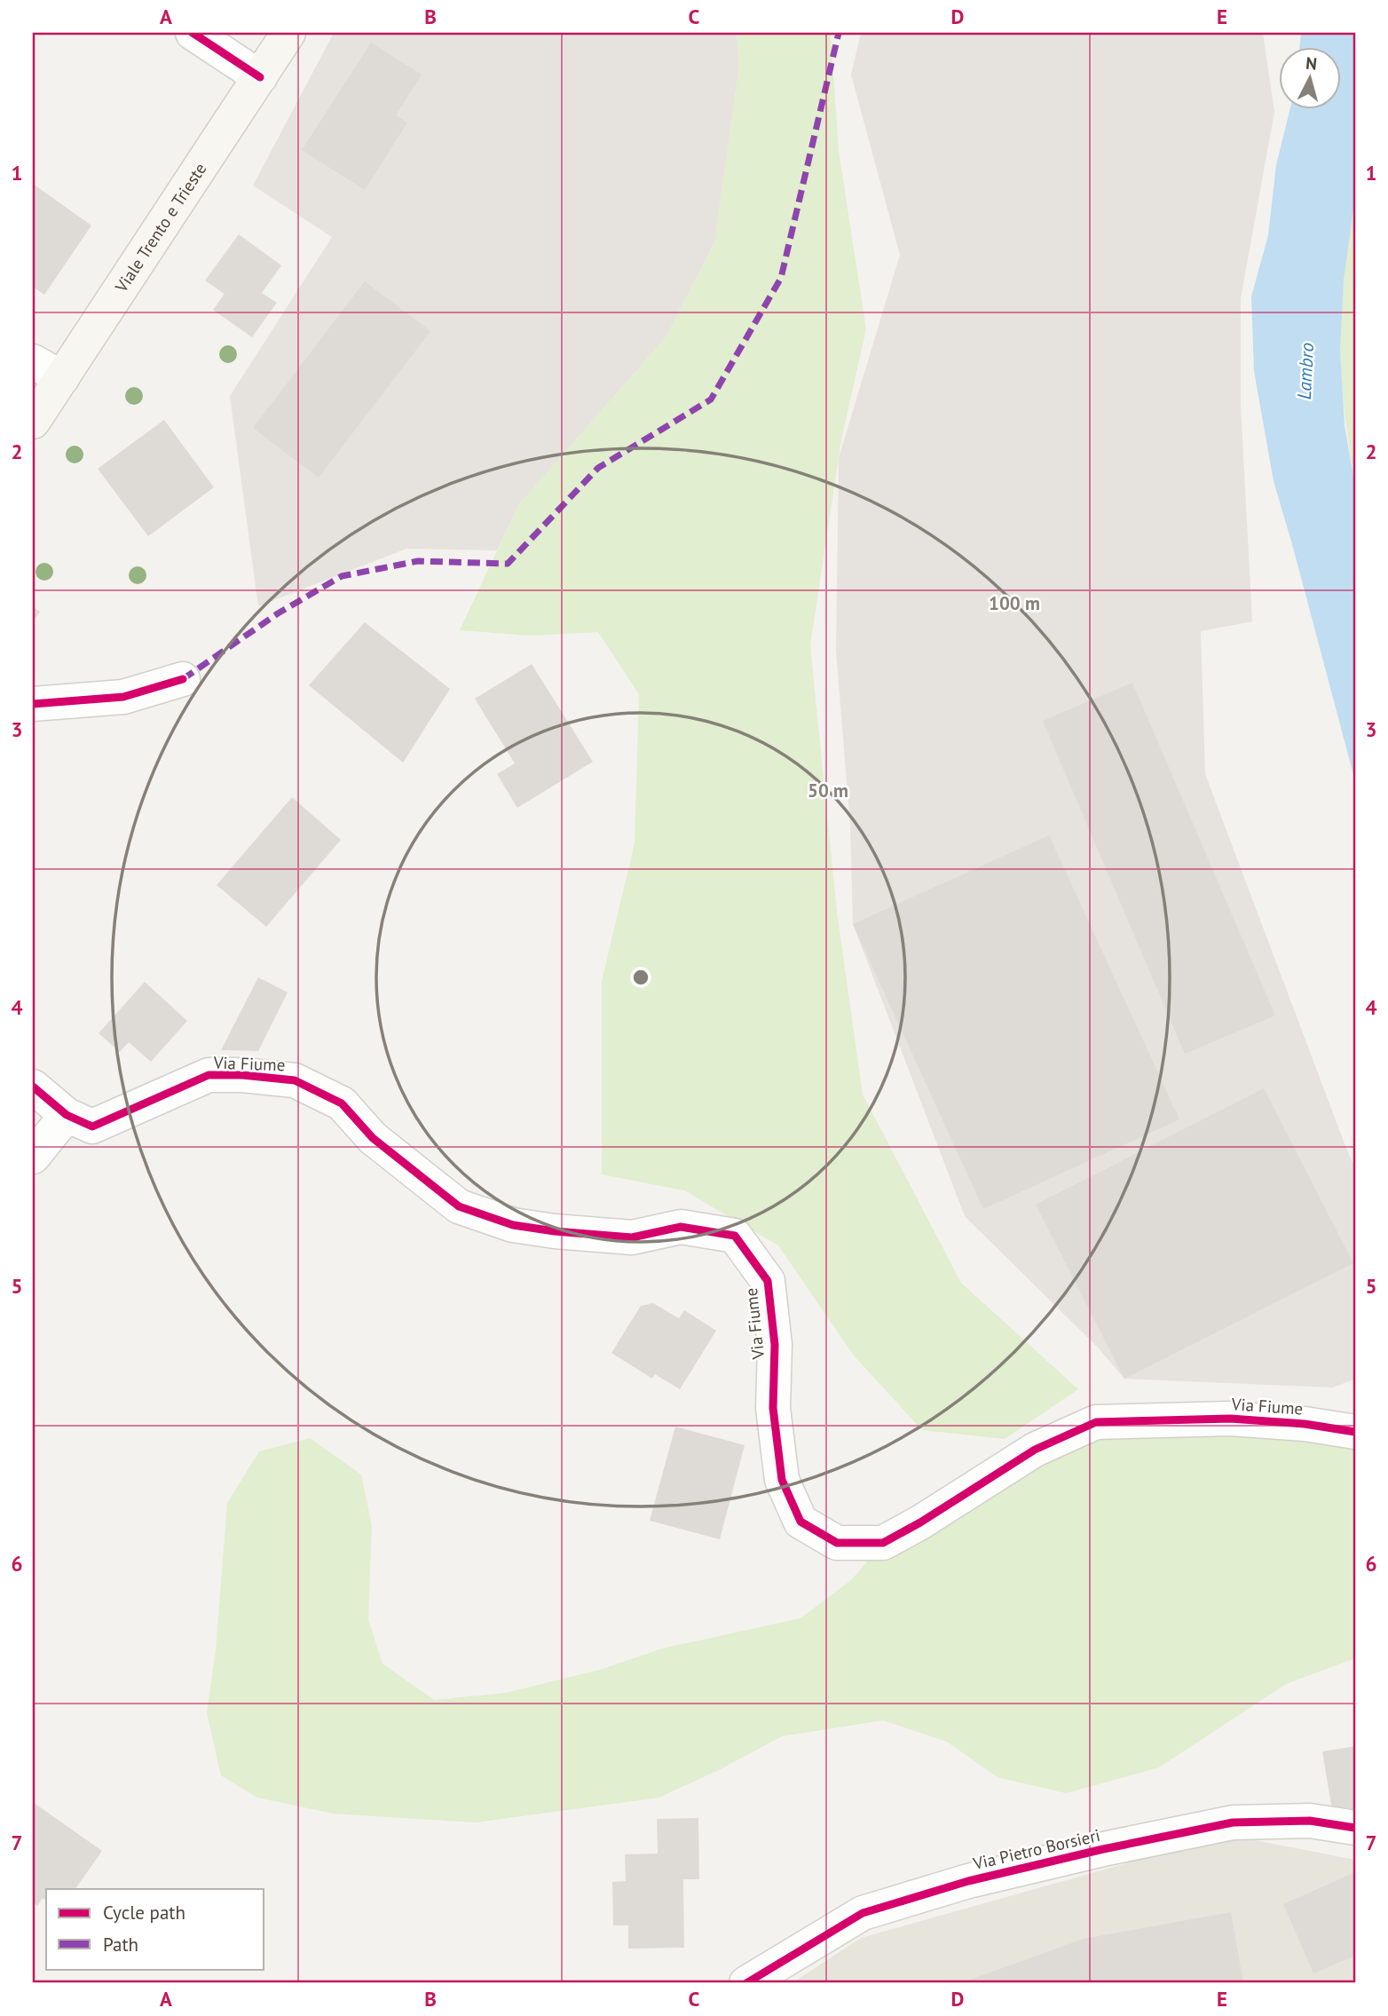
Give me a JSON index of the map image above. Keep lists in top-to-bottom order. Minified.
{"streets":{"main road":["Viale Trento e Trieste"],"street":["Via Fiume","Via Pietro Borsieri"]},"water":["Lambro"],"legend":["Cycle path","Path"],"north":"top","grid":{"columns":["A","B","C","D","E"],"rows":["1","2","3","4","5","6","7"]},"rings":["100 m","50 m"]}
